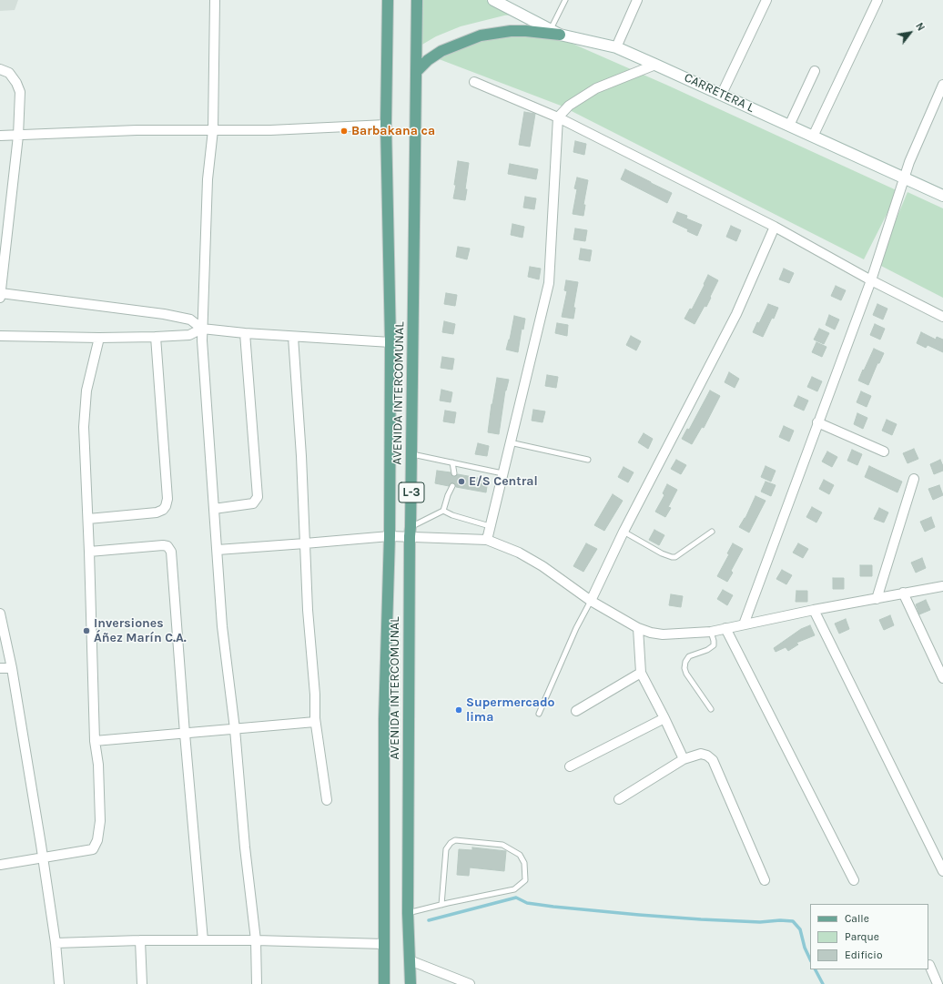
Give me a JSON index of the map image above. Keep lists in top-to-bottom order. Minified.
{"streets":{"main road":["AVENIDA INTERCOMUNAL","L-3"],"street":["CARRETERA L"]},"places":["Barbakana ca","E/S Central","Inversiones Áñez Marín C.A.","Supermercado lima"],"legend":["Calle","Parque","Edificio"],"north":"top right"}
